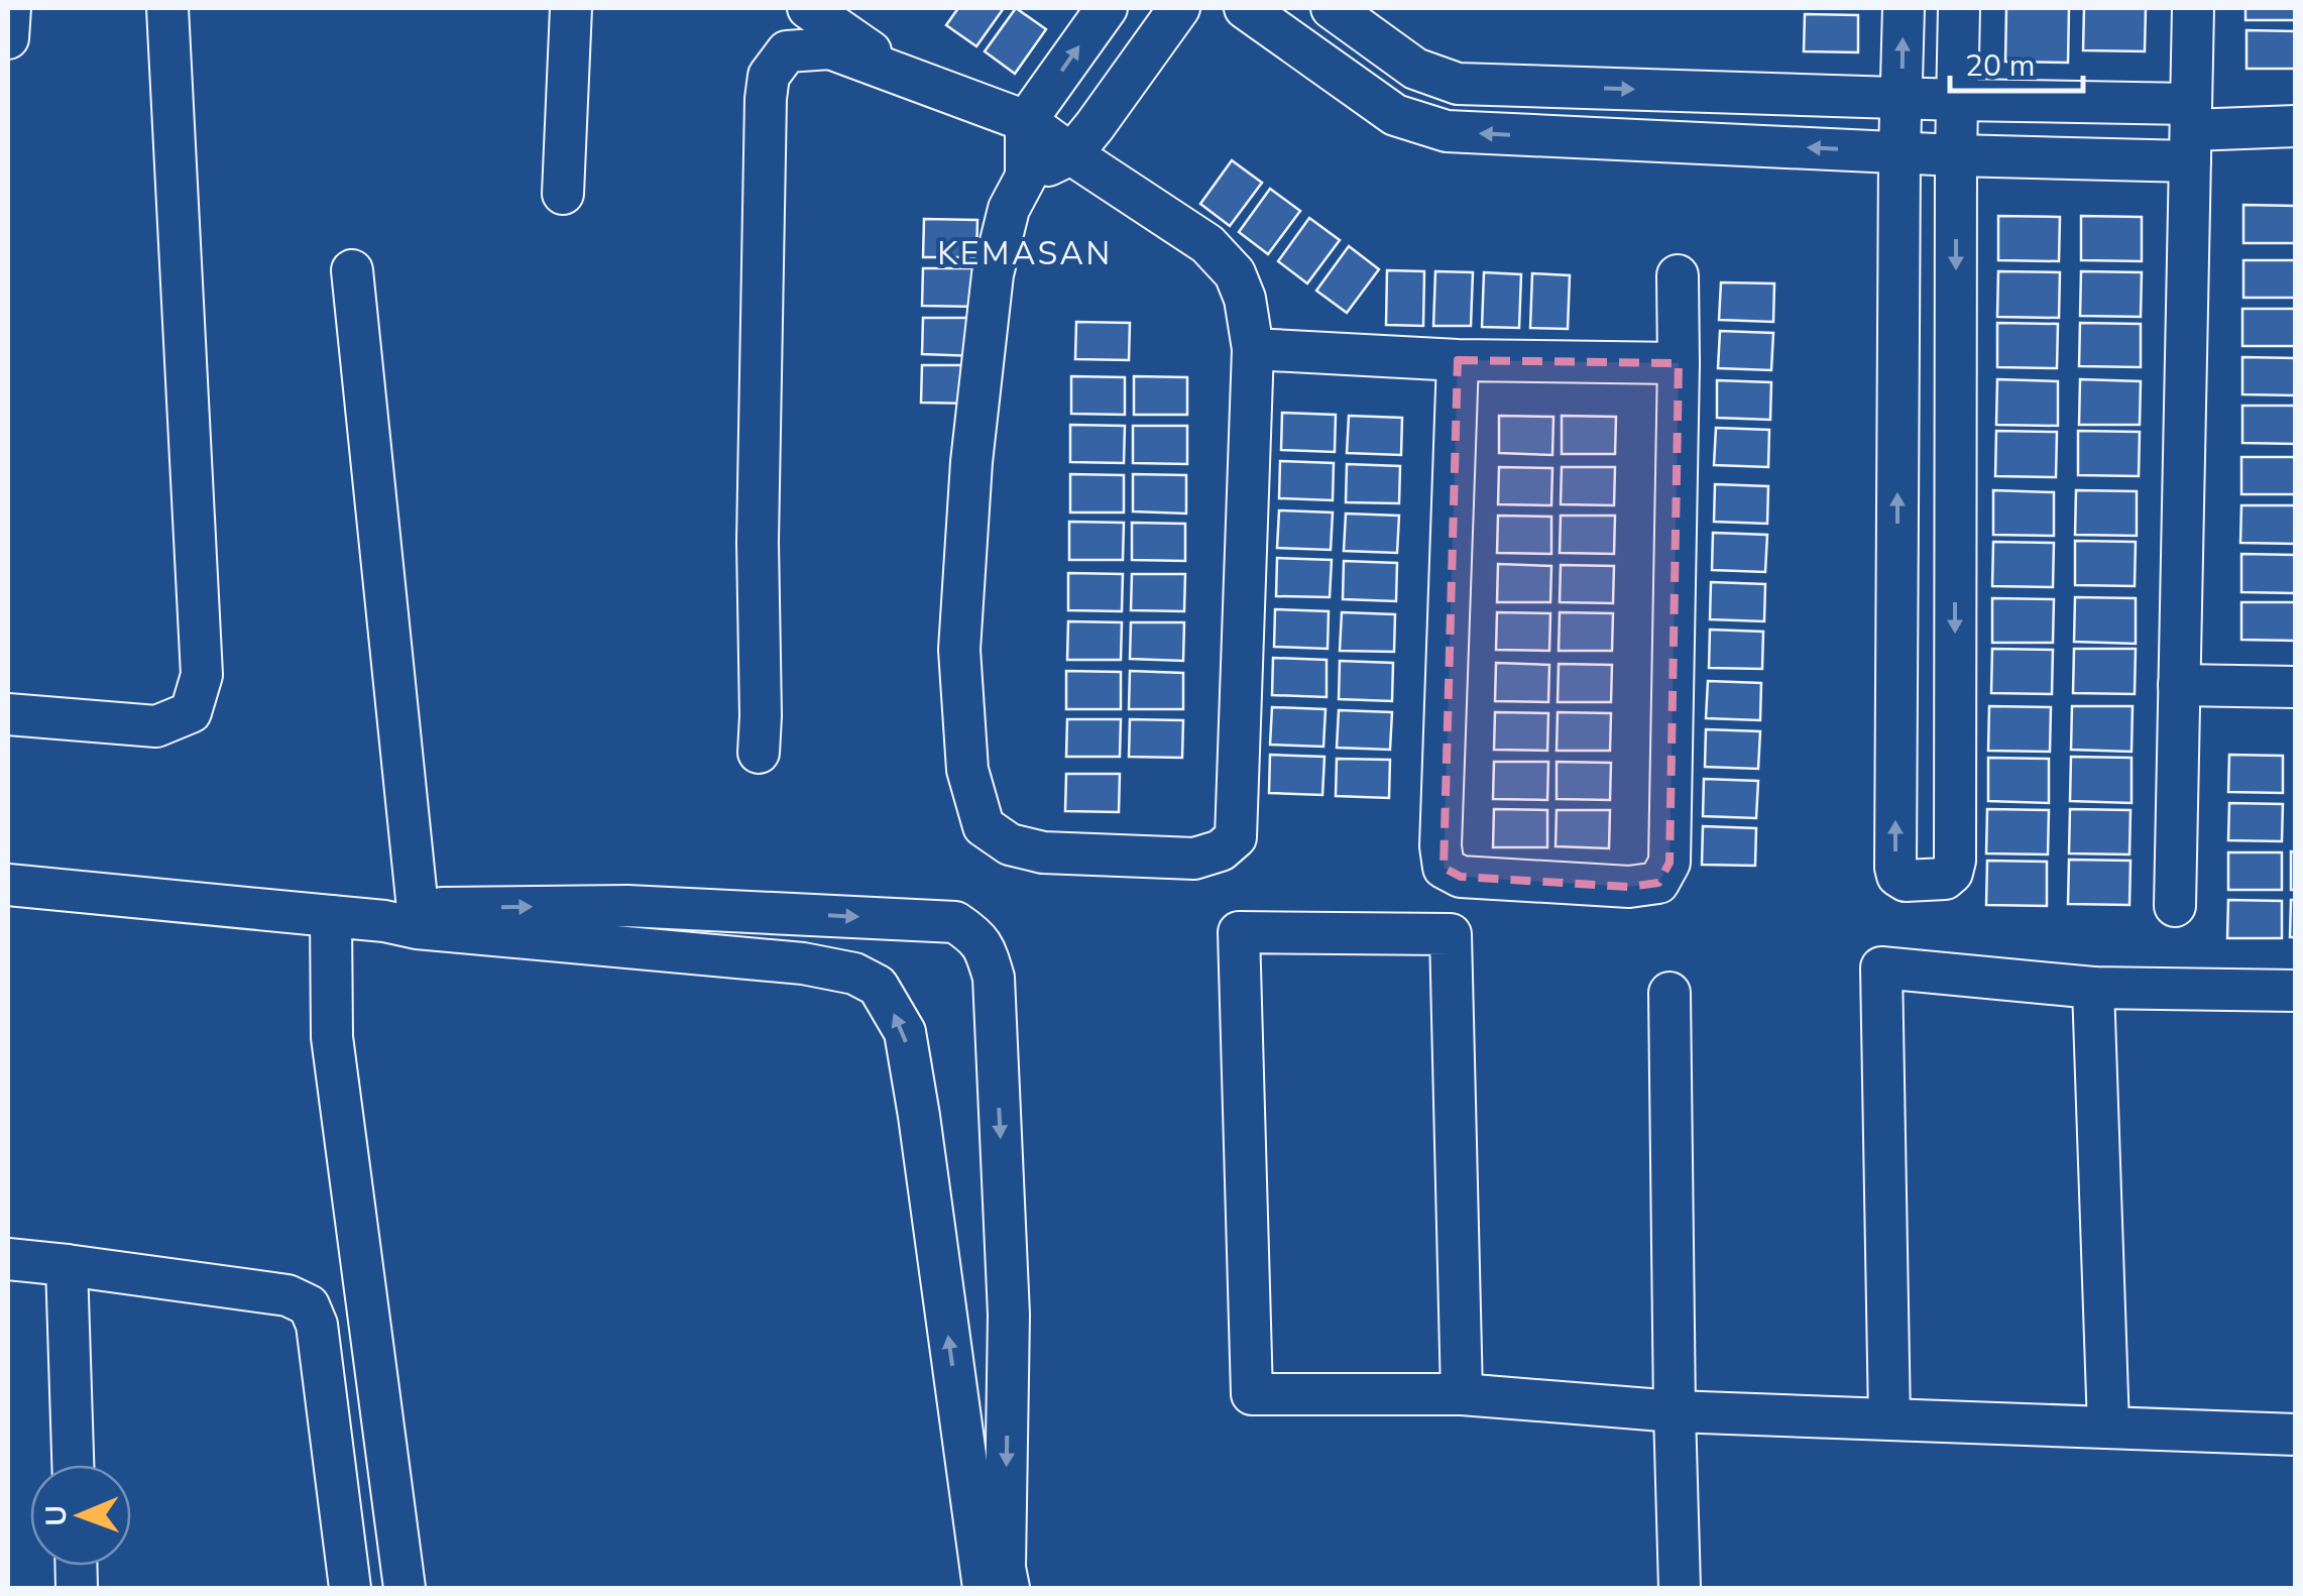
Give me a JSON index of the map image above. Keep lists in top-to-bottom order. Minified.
{"districts":["KEMASAN"],"scale_bar":"20 m","north":"left"}
